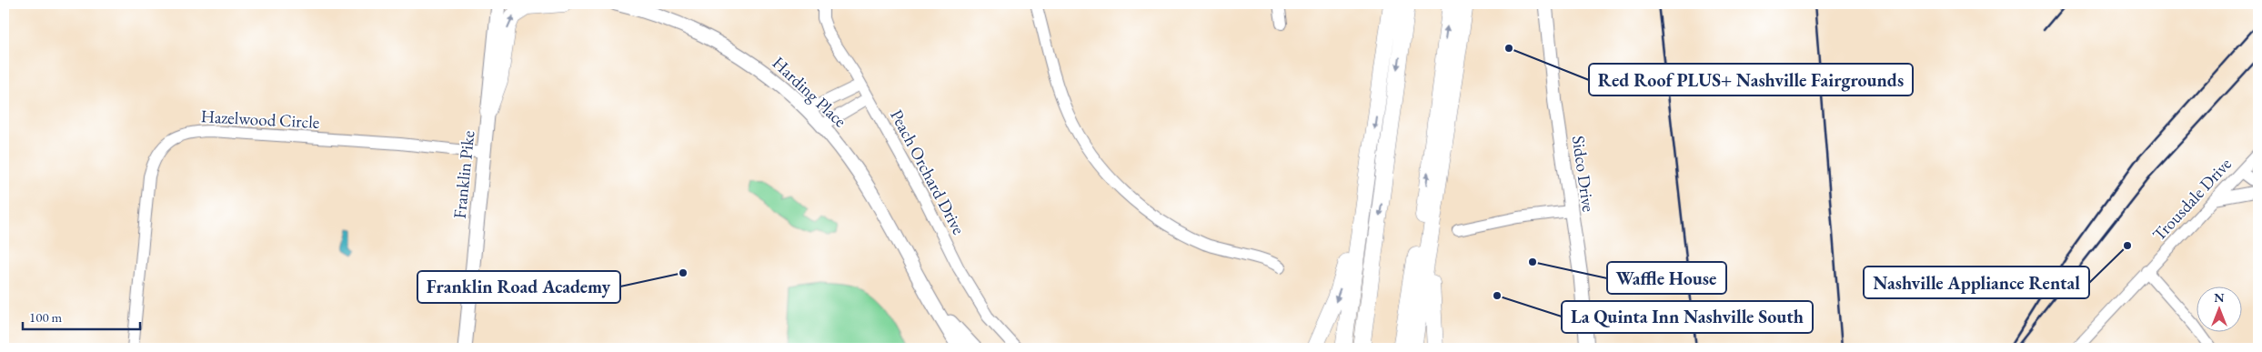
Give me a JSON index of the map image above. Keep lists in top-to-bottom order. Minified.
{"streets":{"main road":["Harding Place","Sidco Drive","Franklin Pike"],"street":["Hazelwood Circle","Peach Orchard Drive","Trousdale Drive"]},"crossings":[["Hazelwood Circle","Franklin Pike"]],"places":["Red Roof PLUS+ Nashville Fairgrounds","Nashville Appliance Rental","Waffle House","Franklin Road Academy","La Quinta Inn Nashville South"],"scale_bar":"100 m","north":"top"}
